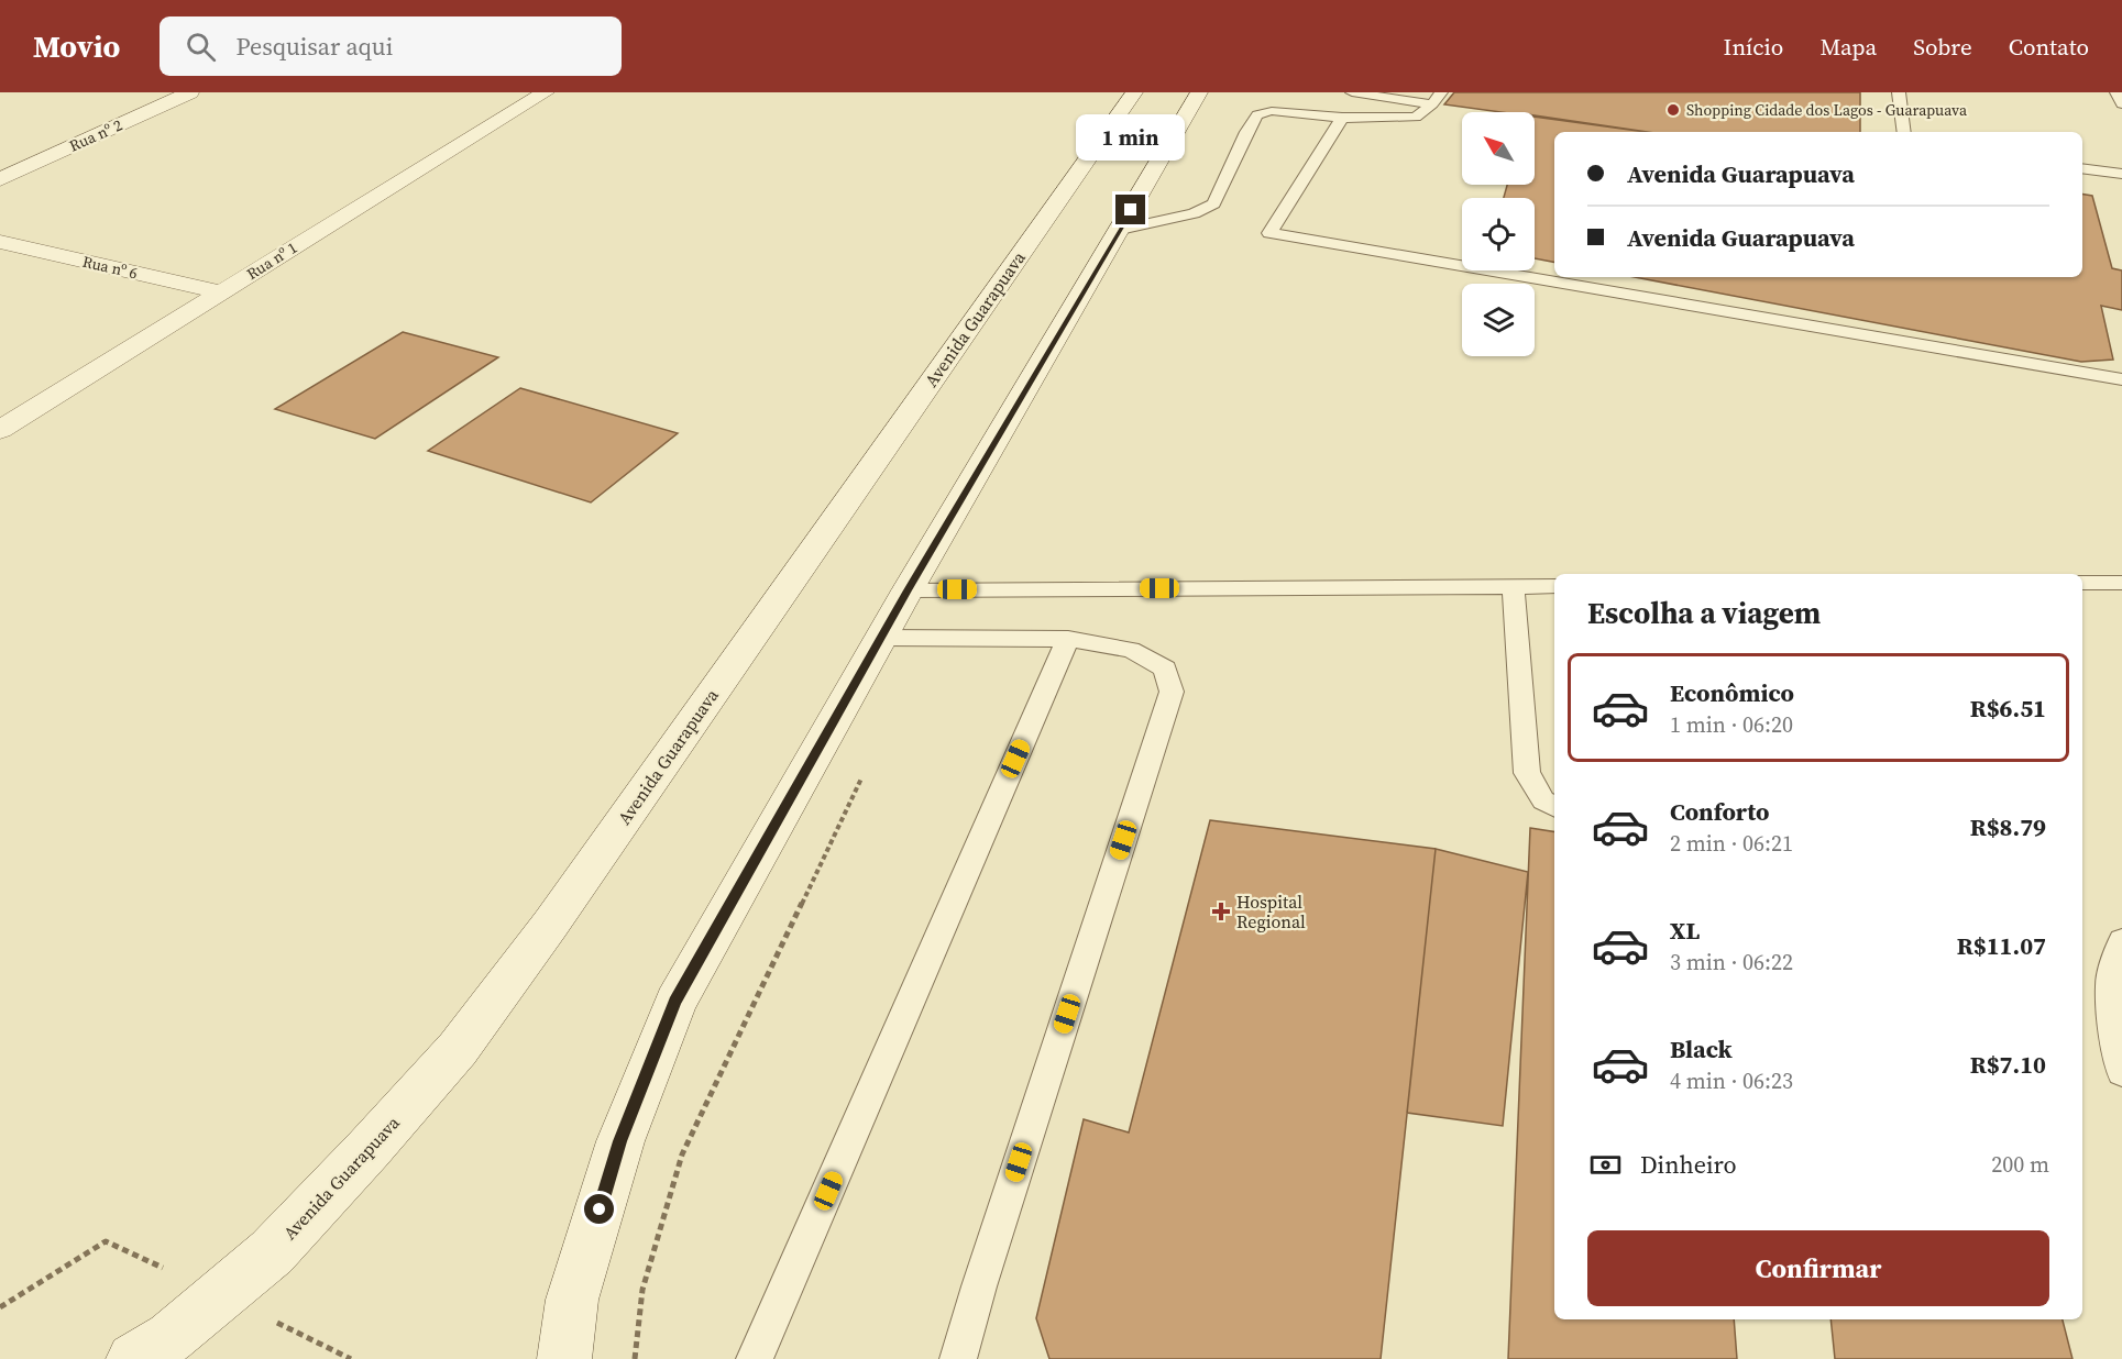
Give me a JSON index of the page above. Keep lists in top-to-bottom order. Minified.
{"streets":{"street":["Rua nº 2","Rua nº 1","Rua nº 6","Avenida Guarapuava"]},"crossings":[["Rua nº 1","Rua nº 6"]],"places":{"other":["Shopping Cidade dos Lagos - Guarapuava"],"health":["Hospital Regional"]},"north":"top left","page":{"header":"Movio","search":"Pesquisar aqui","nav":["Início","Mapa","Sobre","Contato"],"bubble":"1 min","banner":["Avenida Guarapuava","Avenida Guarapuava"],"heading":"Escolha a viagem","list":[{"name":"Econômico","note":"1 min · 06:20","value":"R$6.51"},{"name":"Conforto","note":"2 min · 06:21","value":"R$8.79"},{"name":"XL","note":"3 min · 06:22","value":"R$11.07"},{"name":"Black","note":"4 min · 06:23","value":"R$7.10"}],"pay":["Dinheiro","200 m"],"buttons":"Confirmar"}}
